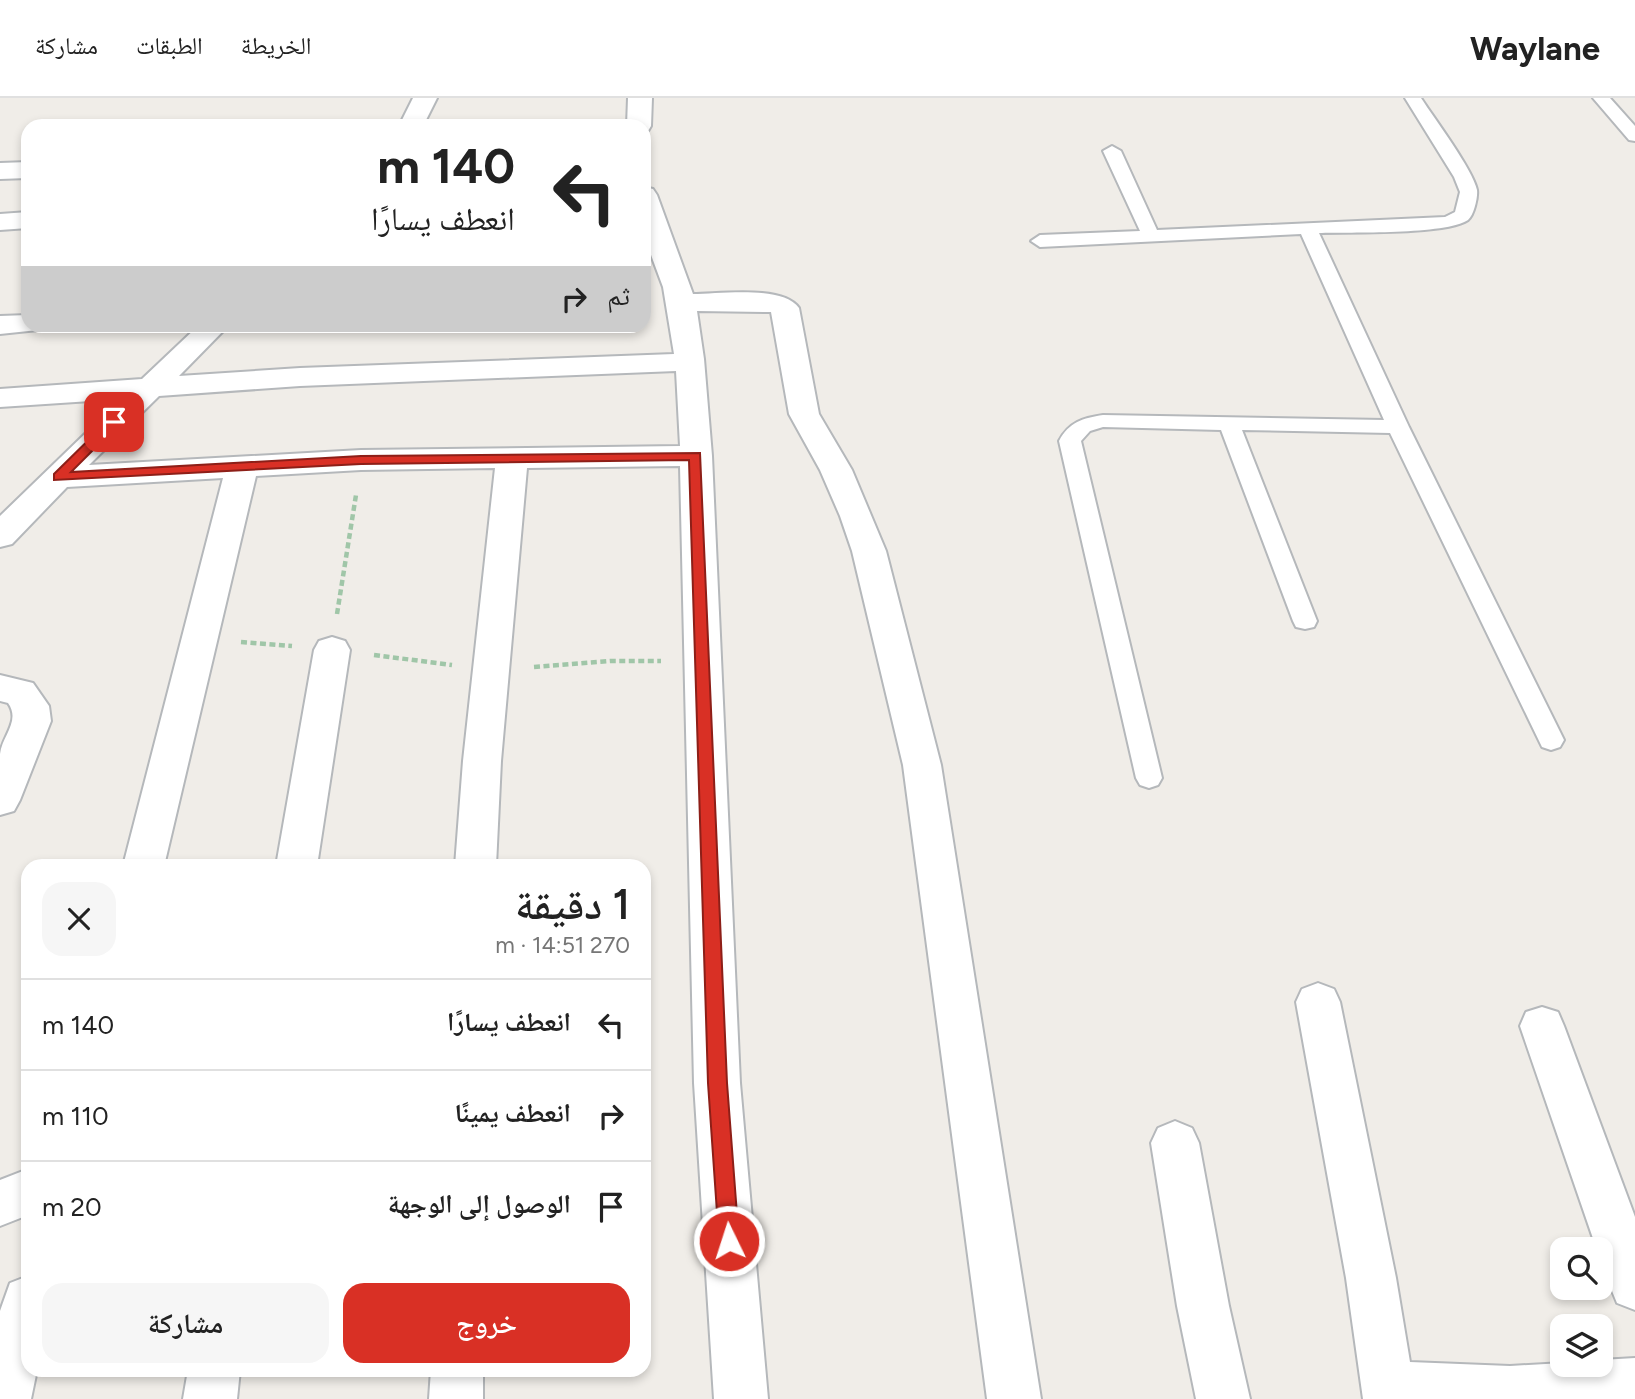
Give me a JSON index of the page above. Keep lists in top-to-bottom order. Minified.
{"page":{"header":"Waylane","nav":["الخريطة","الطبقات","مشاركة"],"turn":["140 m","انعطف يسارًا"],"then":"ثم","heading":["1 دقيقة","270 m · 14:51"],"list":[{"name":"انعطف يسارًا","value":"140 m"},{"name":"انعطف يمينًا","value":"110 m"},{"name":"الوصول إلى الوجهة","value":"20 m"}],"buttons":["خروج","مشاركة"]}}
